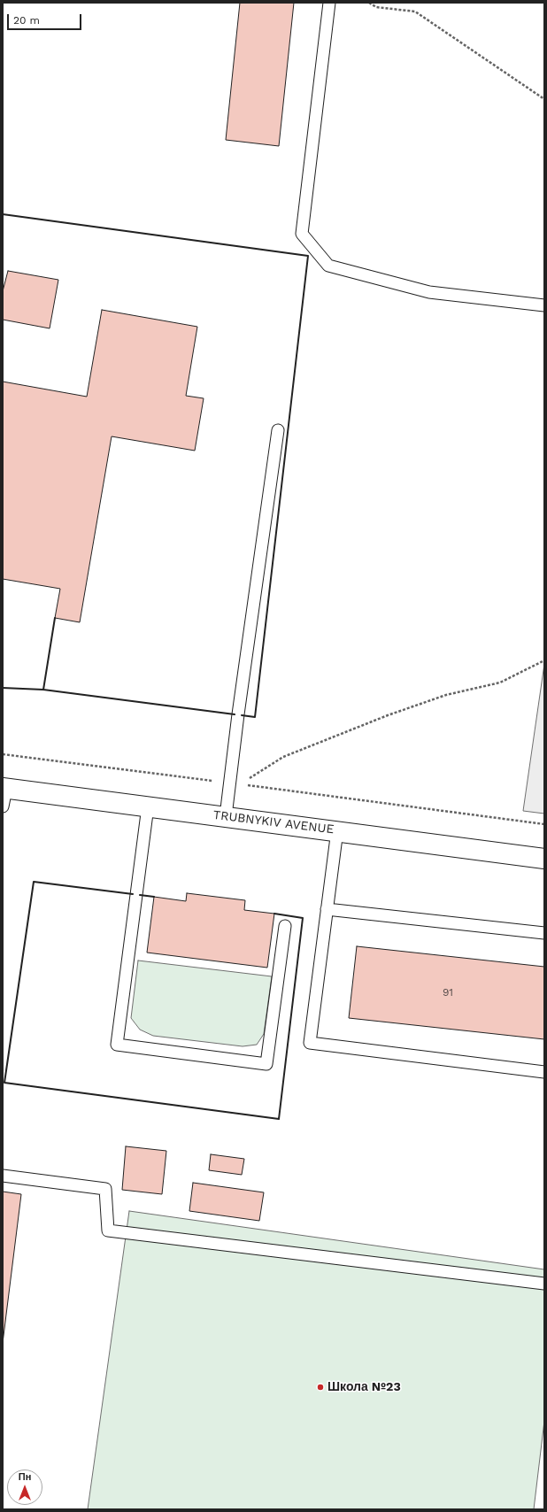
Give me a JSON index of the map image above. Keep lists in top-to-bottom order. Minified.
{"streets":{"main road":["TRUBNYKIV AVENUE"]},"places":["Школа №23"],"house_numbers":["91"],"scale_bar":"20 m","north":"top"}
